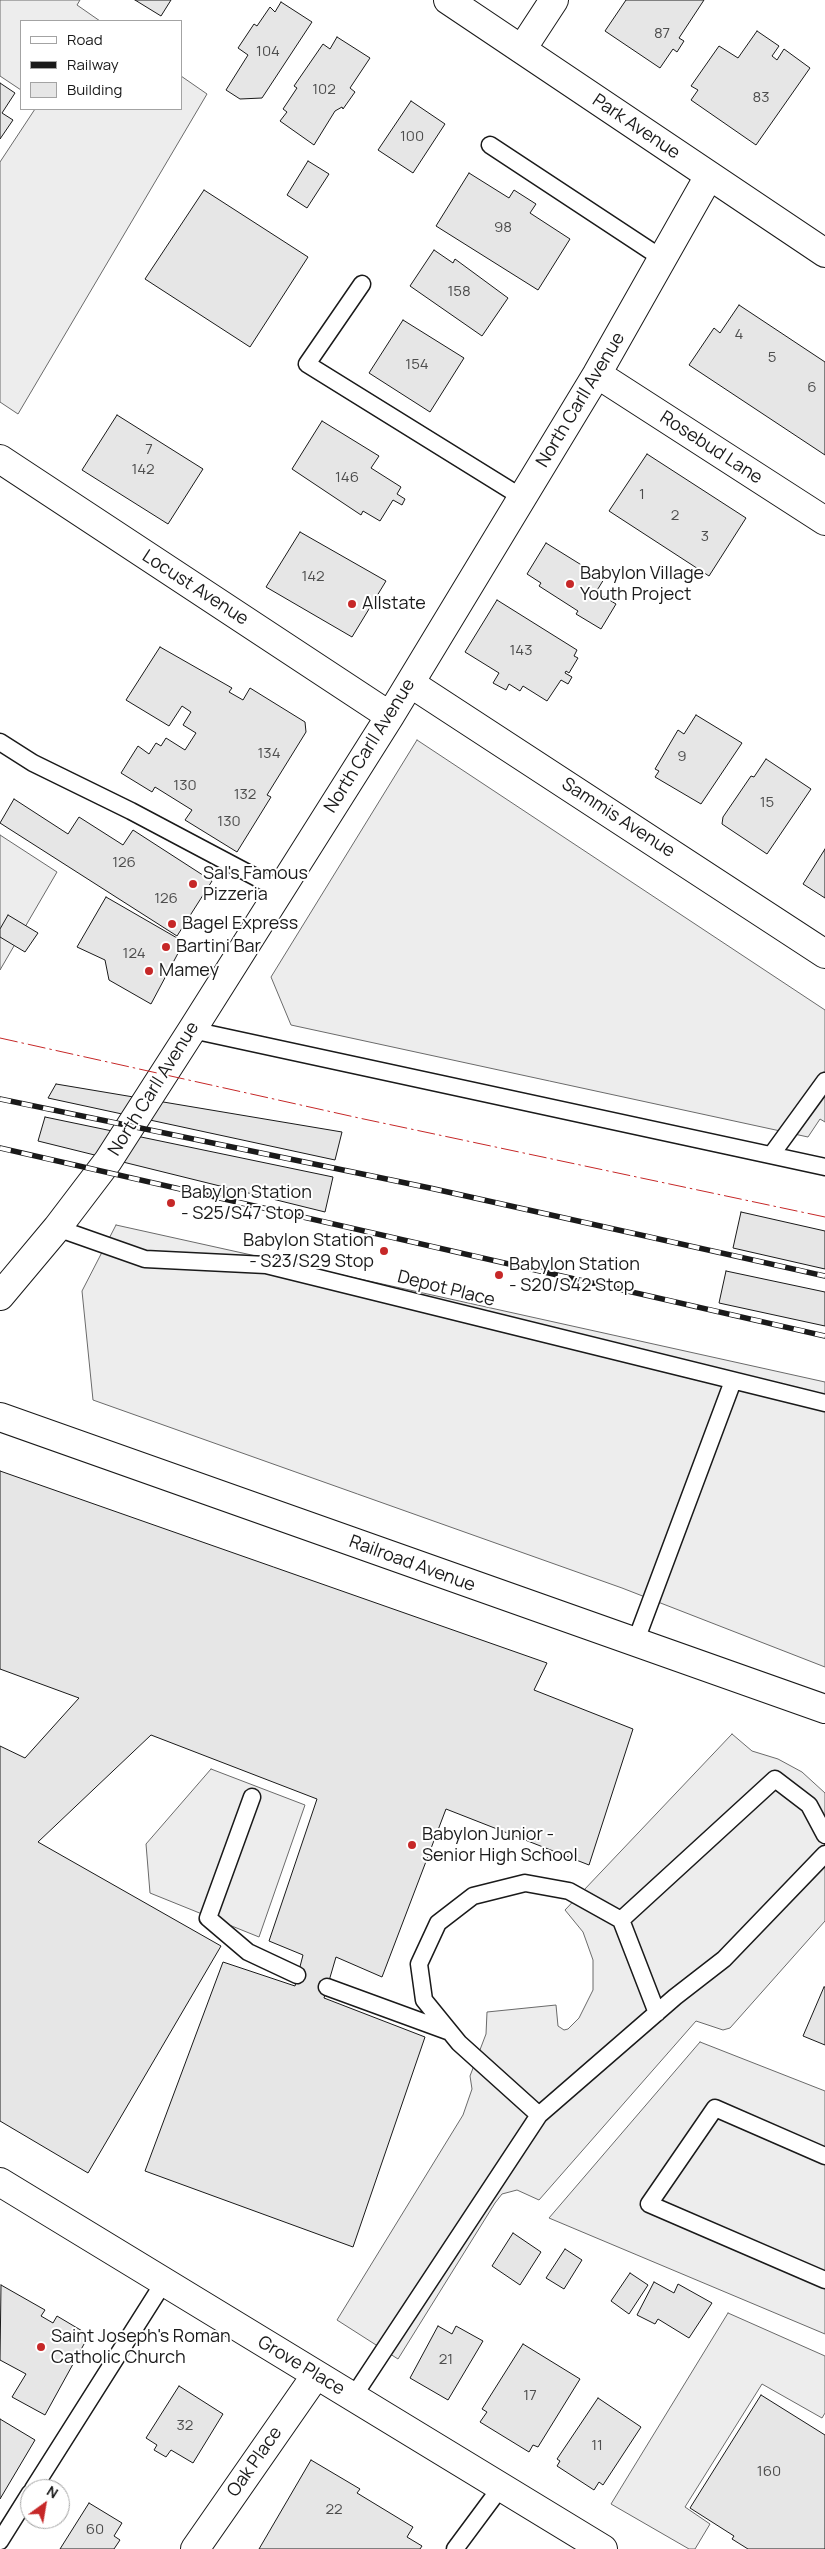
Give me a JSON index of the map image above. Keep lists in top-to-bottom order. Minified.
{"streets":{"street":["Park Avenue","North Carll Avenue","Rosebud Lane","Locust Avenue","Sammis Avenue","Railroad Avenue","Grove Place","Oak Place"],"lane":["Depot Place"]},"crossings":[["Park Avenue","North Carll Avenue"],["North Carll Avenue","Rosebud Lane"],["North Carll Avenue","Locust Avenue"],["North Carll Avenue","Sammis Avenue"],["North Carll Avenue","Depot Place"],["Grove Place","Oak Place"]],"places":["Babylon Village Youth Project","Allstate","Sal's Famous Pizzeria","Bagel Express","Bartini Bar","Mamey","Babylon Station - S25/S47 Stop","Babylon Station - S23/S29 Stop","Babylon Station - S20/S42 Stop","Babylon Junior - Senior High School","Saint Joseph's Roman Catholic Church"],"house_numbers":["87","104","102","83","100","98","158","4","5","154","6","7","142","146","1","2","3","142","143","134","9","130","132","15","130","126","126","124","21","17","32","11","160","22","60"],"legend":["Road","Railway","Building"],"north":"top right"}
